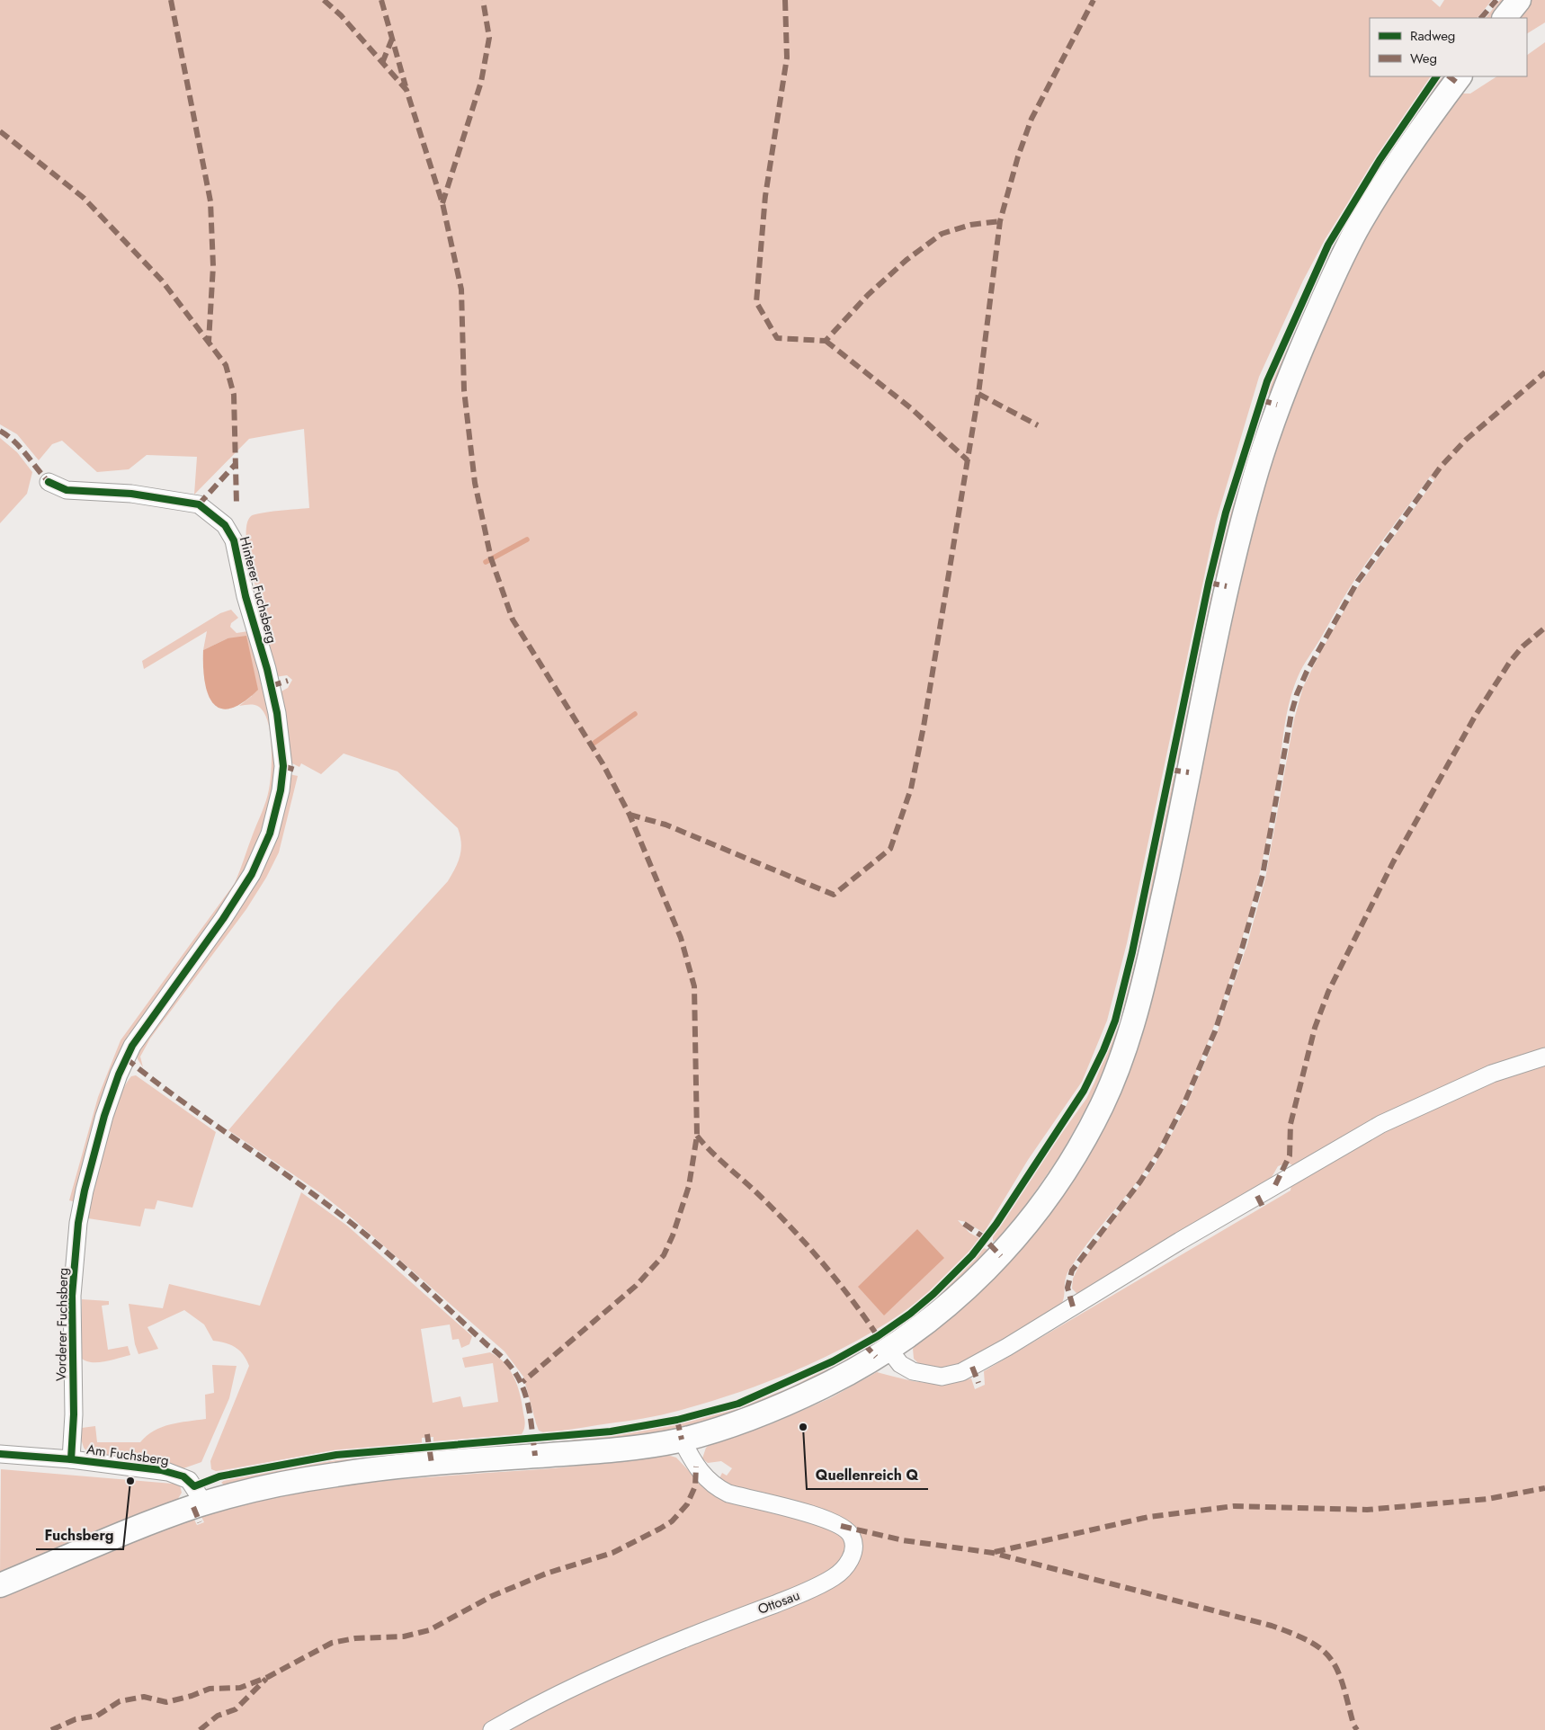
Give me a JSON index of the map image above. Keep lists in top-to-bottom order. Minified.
{"streets":{"street":["Hinterer Fuchsberg","Vorderer Fuchsberg","Am Fuchsberg","Ottosau"]},"crossings":[["Hinterer Fuchsberg","Vorderer Fuchsberg"],["Vorderer Fuchsberg","Am Fuchsberg"]],"places":["Quellenreich Q","Fuchsberg"],"legend":["Radweg","Weg"]}
